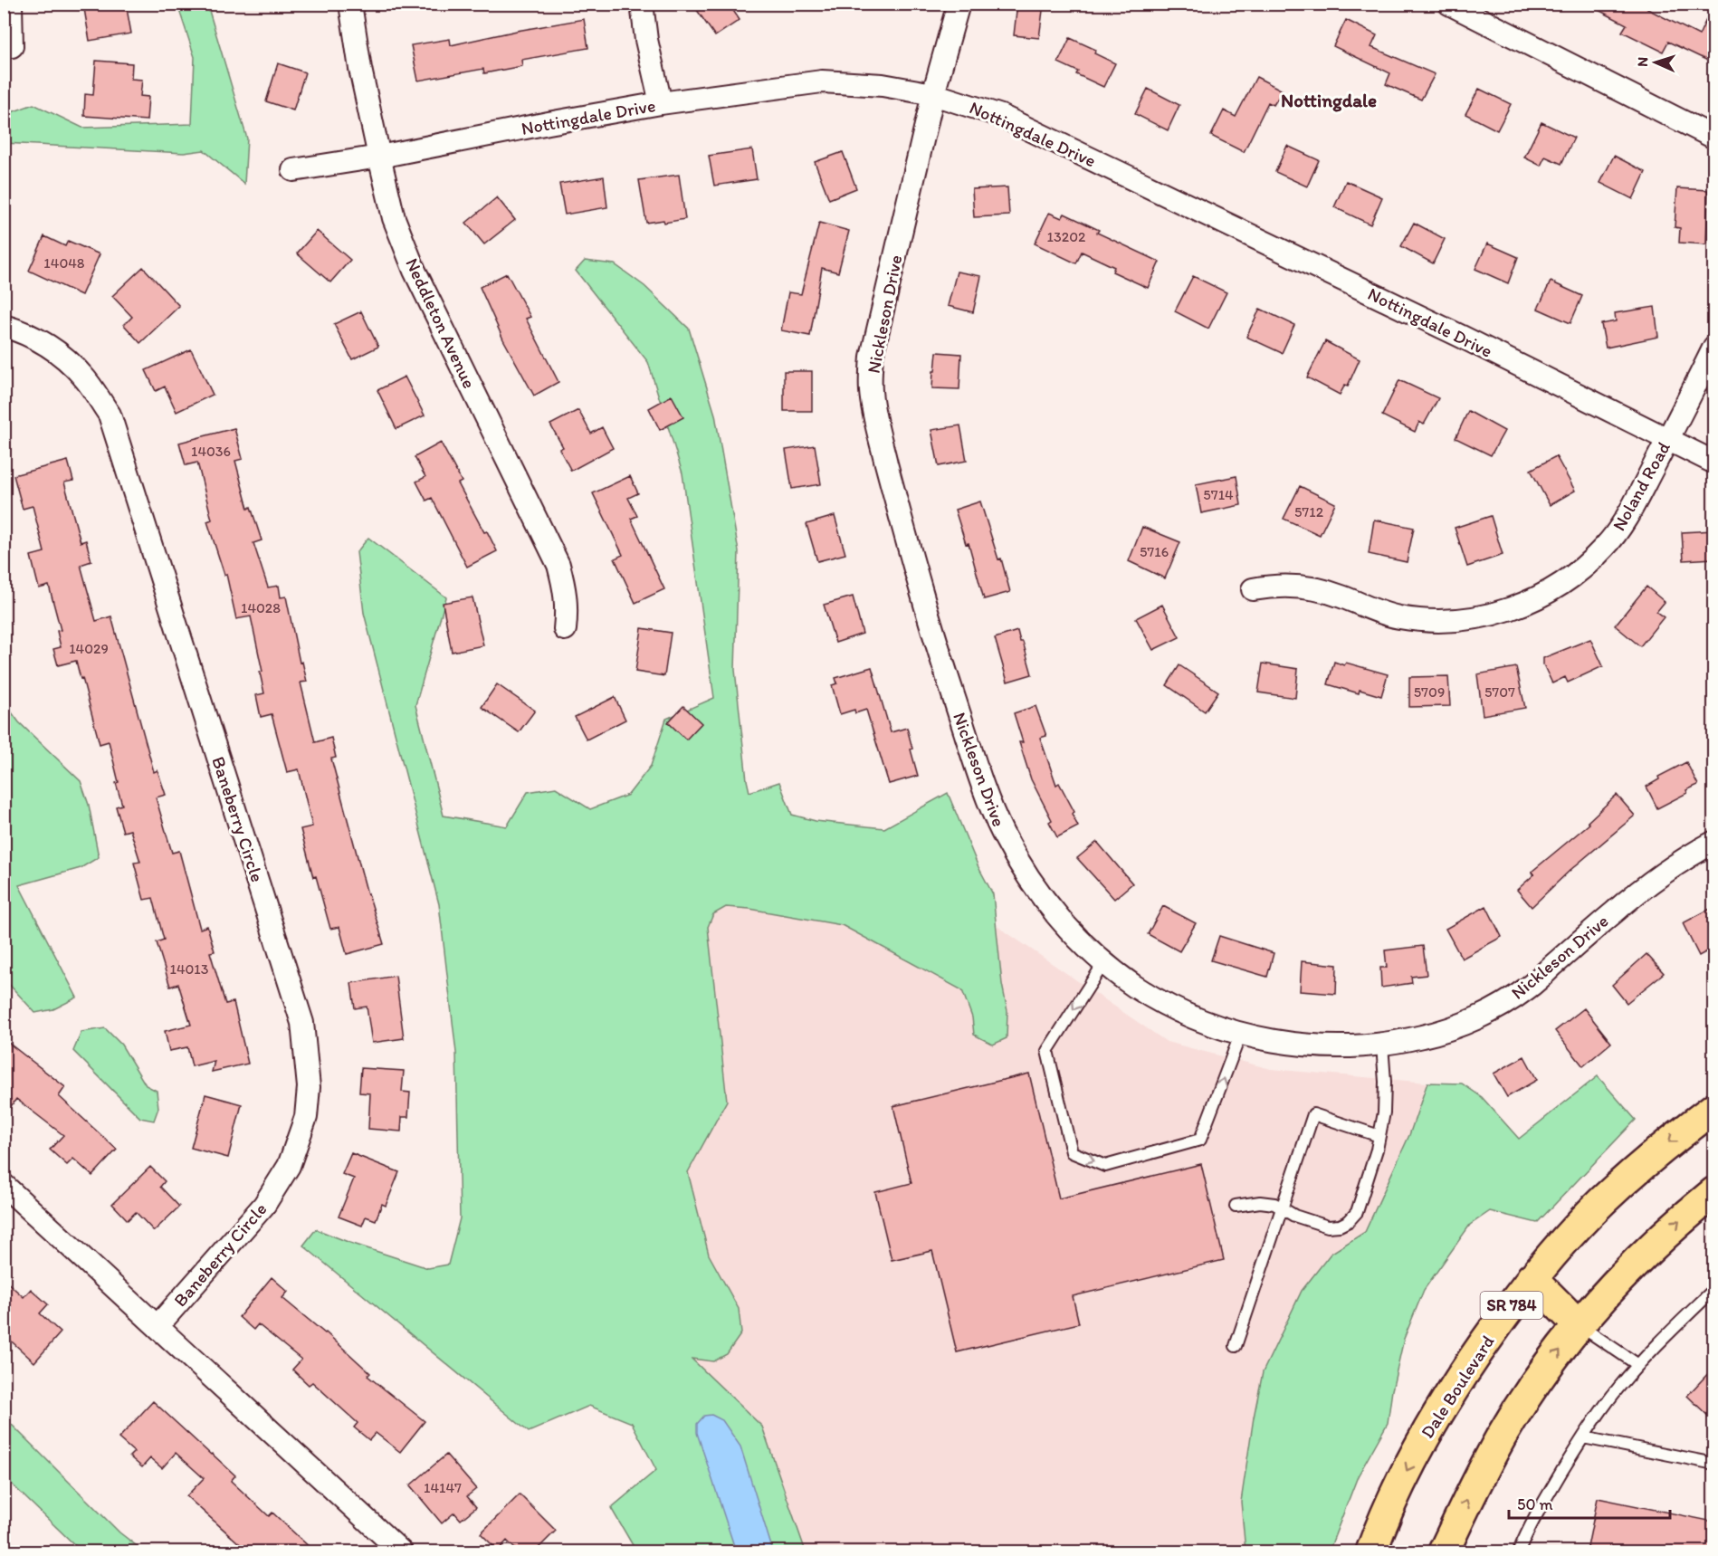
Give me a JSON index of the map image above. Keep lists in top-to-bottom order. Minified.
{"streets":{"main road":["SR 784","Dale Boulevard"],"street":["Nottingdale Drive","Nickleson Drive","Neddleton Avenue","Noland Road","Baneberry Circle"]},"crossings":[["Nottingdale Drive","Nickleson Drive"],["Nottingdale Drive","Neddleton Avenue"],["Nottingdale Drive","Noland Road"]],"districts":["Nottingdale"],"house_numbers":["13202","14048","14036","5714","5712","5716","14028","14029","5709","5707","14013","14147"],"scale_bar":"50 m","north":"left"}
